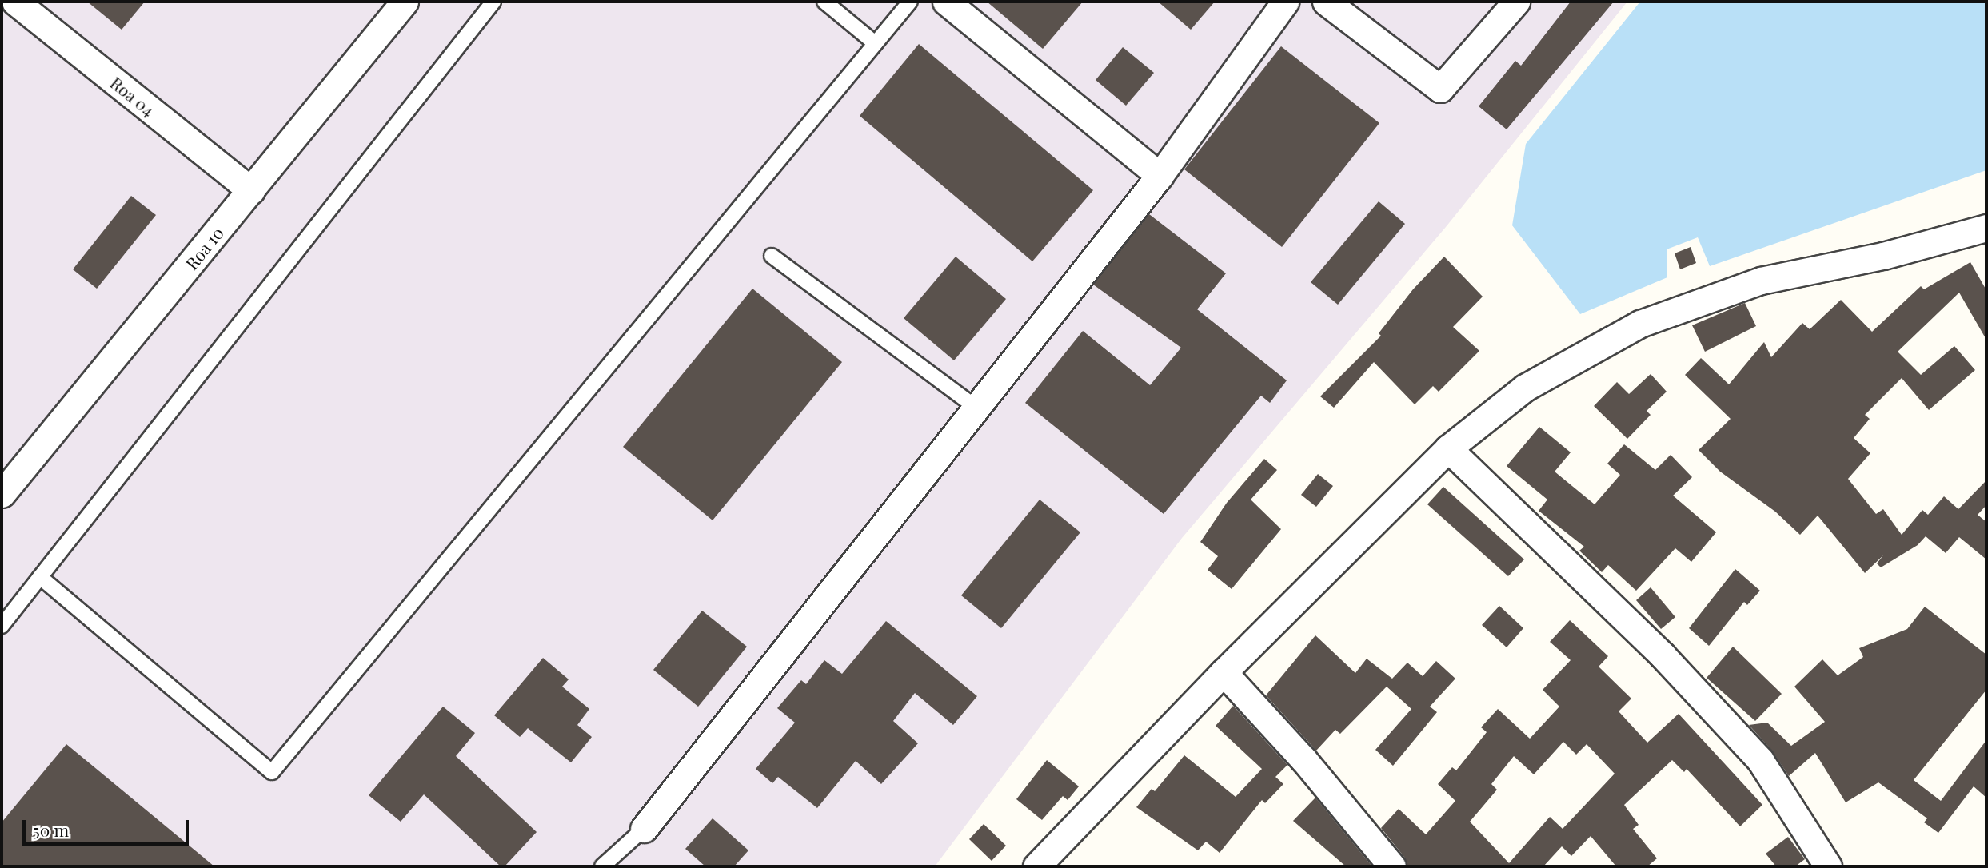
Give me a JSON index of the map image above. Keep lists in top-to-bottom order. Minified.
{"streets":{"street":["Roa 04","Roa 10"]},"crossings":[["Roa 04","Roa 10"]],"scale_bar":"50 m"}
